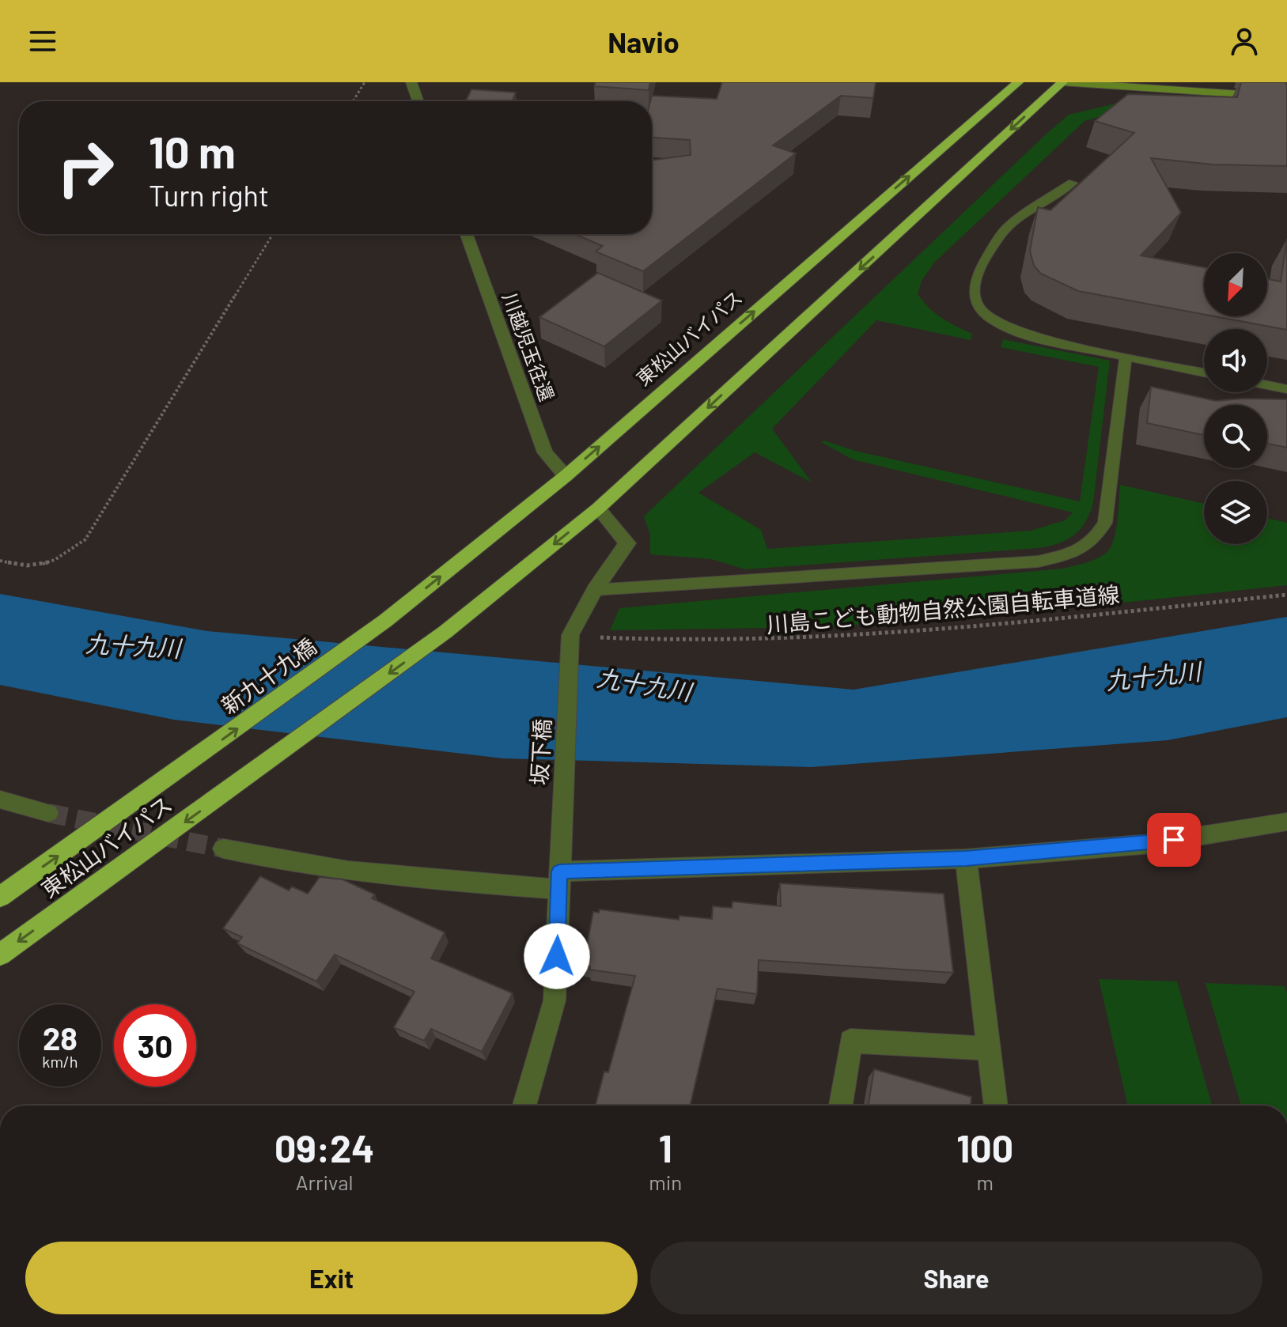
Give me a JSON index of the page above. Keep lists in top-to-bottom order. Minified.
{"streets":{"highway":["東松山バイパス","新九十九橋"],"street":["川越児玉往還","坂下橋"],"path":["川島こども動物自然公園自転車道線"]},"crossings":[["東松山バイパス","川越児玉往還"],["東松山バイパス","新九十九橋"]],"one_way":["新九十九橋"],"water":["九十九川"],"north":"bottom left","page":{"header":"Navio","turn":["10 m","Turn right"],"speed":"28 km/h","limit":"30","eta":["09:24","Arrival","1","min","100","m"],"buttons":["Exit","Share"]}}
